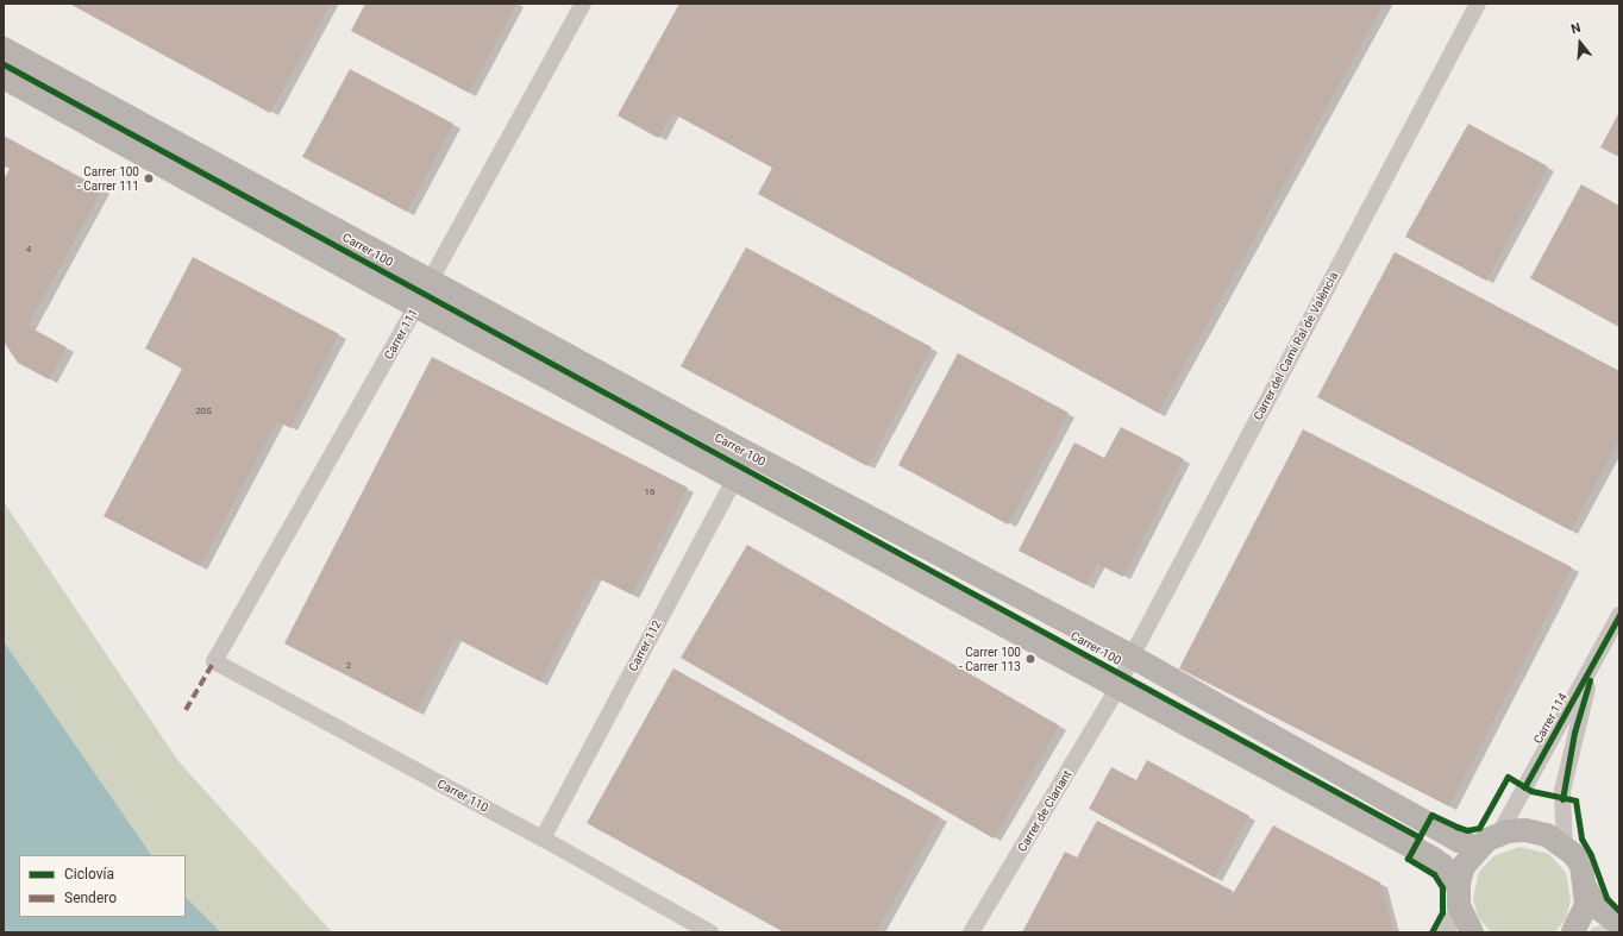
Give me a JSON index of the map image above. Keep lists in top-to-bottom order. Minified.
{"streets":{"street":["Carrer 100","Carrer 111","Carrer del Camí Ral de València","Carrer 112","Carrer 114","Carrer 110","Carrer de Clariant"]},"crossings":[["Carrer 100","Carrer 111"],["Carrer 100","Carrer del Camí Ral de València"],["Carrer 100","Carrer 112"],["Carrer 111","Carrer 110"],["Carrer del Camí Ral de València","Carrer de Clariant"],["Carrer 112","Carrer 110"]],"places":["Carrer 100 - Carrer 111","Carrer 100 - Carrer 113"],"house_numbers":["4","20S","16","2"],"legend":["Ciclovía","Sendero"],"north":"top"}
